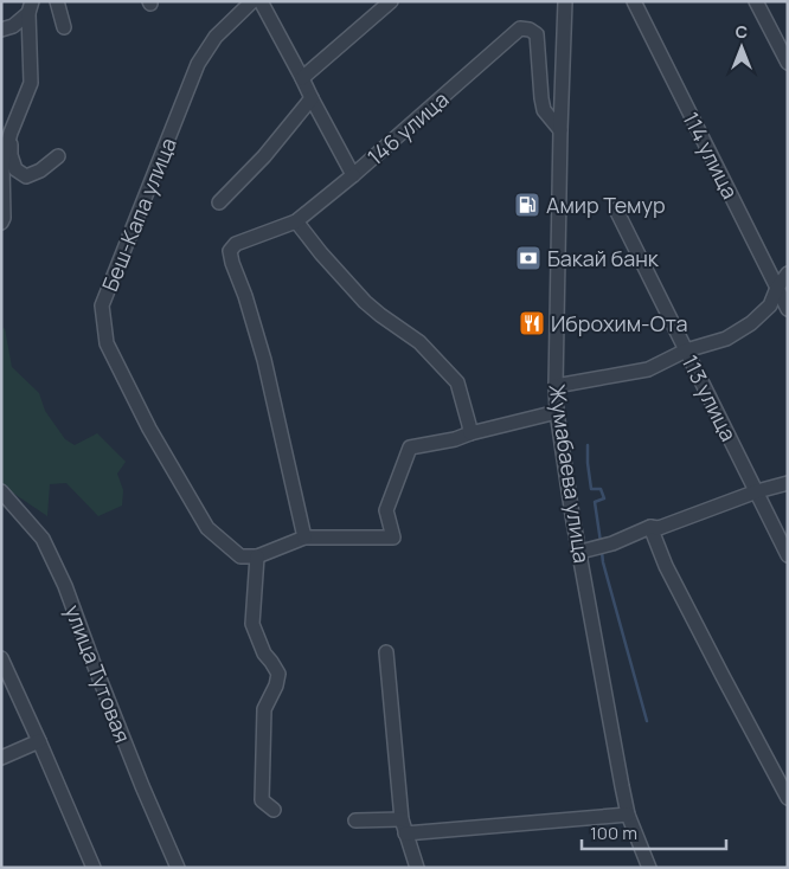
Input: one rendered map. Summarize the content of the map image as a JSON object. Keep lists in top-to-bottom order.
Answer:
{
  "streets": {
    "street": [
      "146 улица",
      "114 улица",
      "Беш-Капа улица",
      "113 улица",
      "Жумабаева улица",
      "улица Тутовая"
    ]
  },
  "crossings": [
    ["146 улица", "Жумабаева улица"]
  ],
  "places": {
    "fuel station": ["Амир Темур"],
    "bank": ["Бакай банк"],
    "restaurant": ["Иброхим-Ота"]
  },
  "scale_bar": "100 m",
  "north": "top"
}
